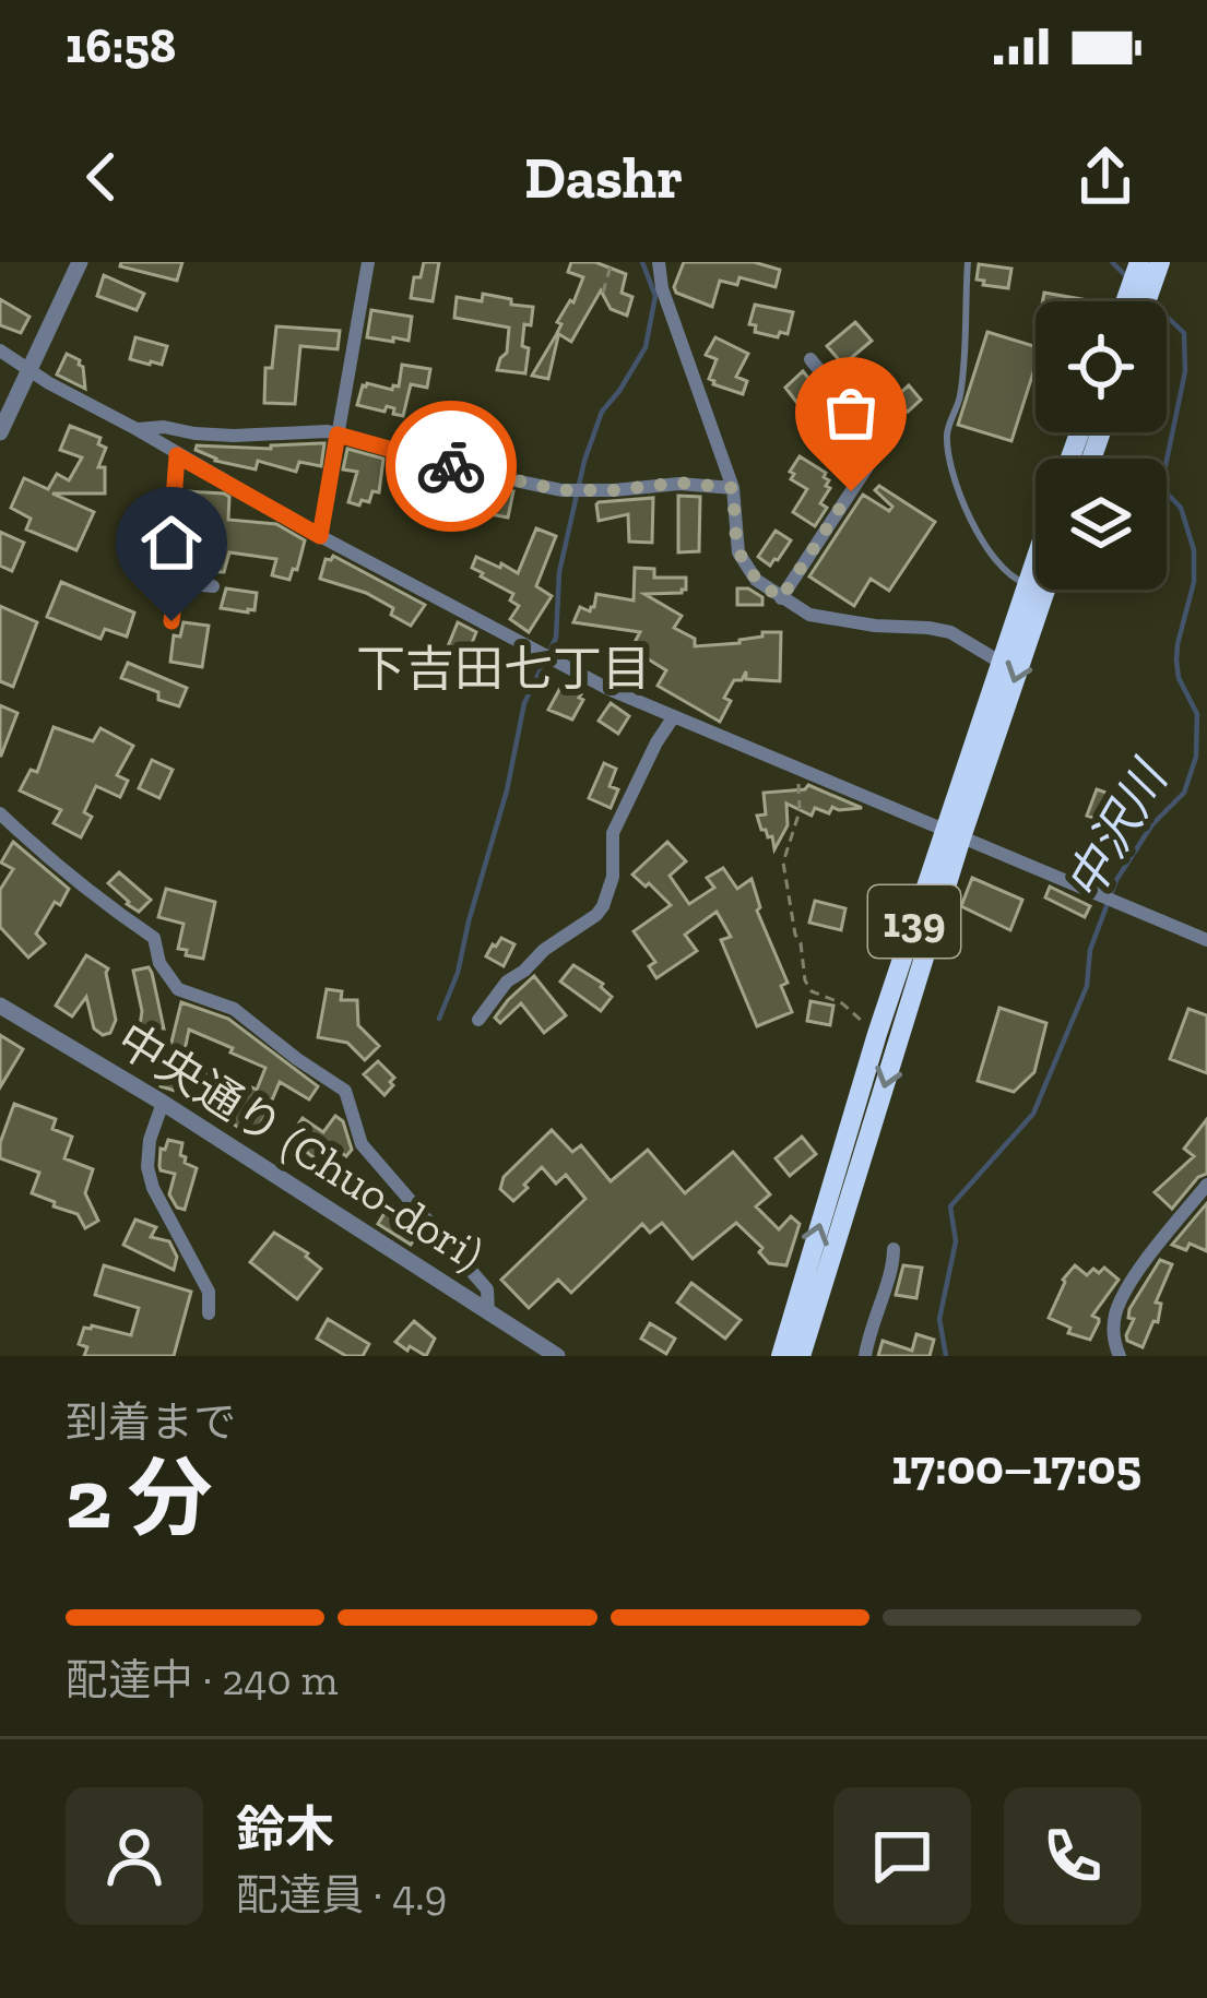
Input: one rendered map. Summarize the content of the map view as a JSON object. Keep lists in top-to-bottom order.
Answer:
{
  "streets": {
    "highway": ["139"],
    "street": ["中央通り (Chuo-dori)"]
  },
  "districts": ["下吉田七丁目"],
  "water": ["中沢川"],
  "page": {
    "status": "16:58",
    "header": "Dashr",
    "heading": ["2 分", "到着まで", "17:00–17:05"],
    "panel": ["鈴木", "配達員 · 4.9"],
    "bar": "配達中 · 240 m"
  }
}
